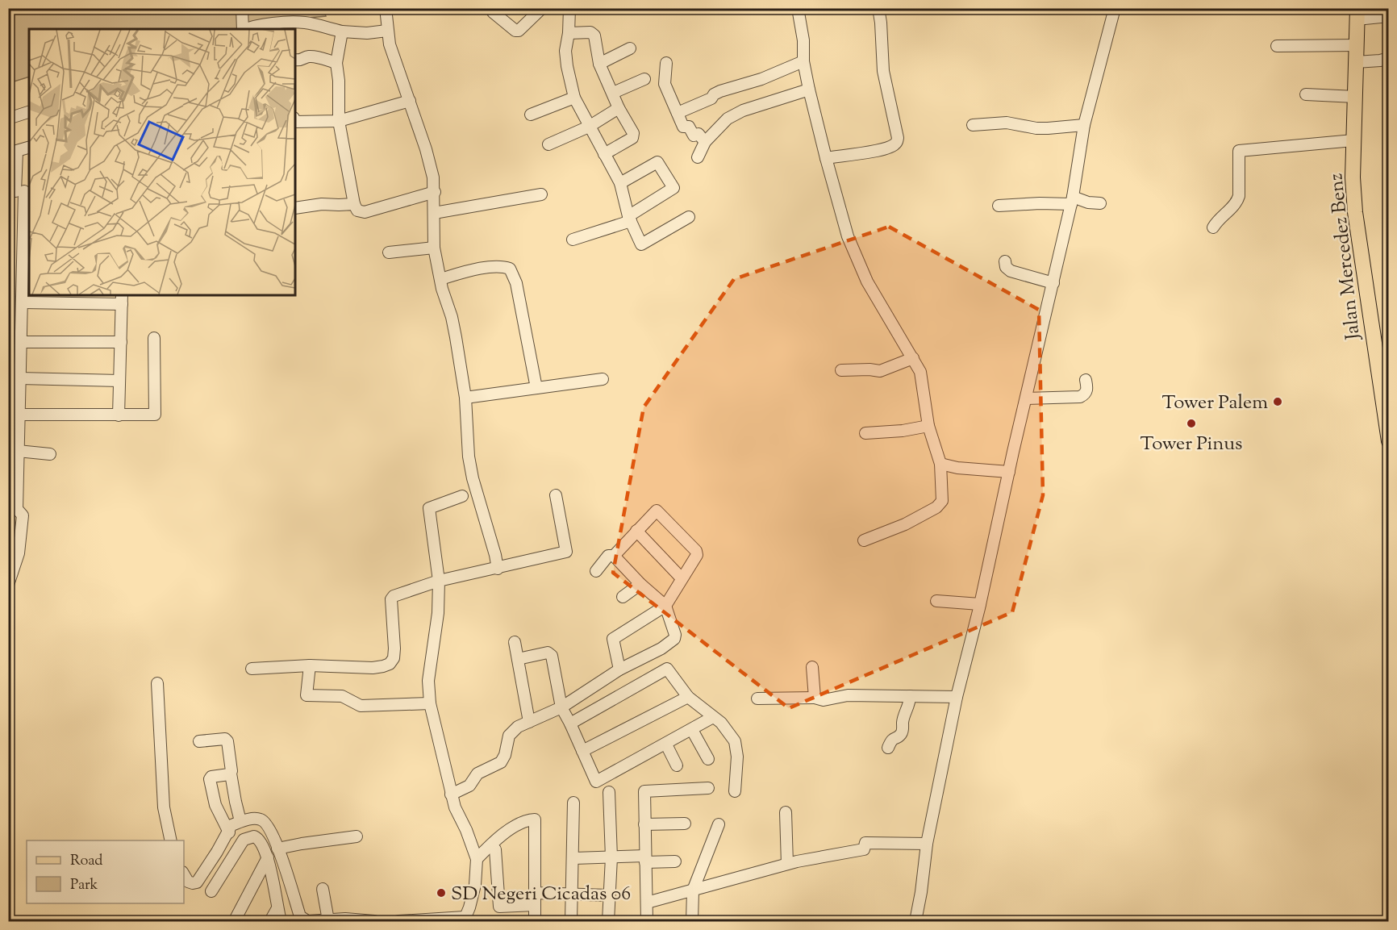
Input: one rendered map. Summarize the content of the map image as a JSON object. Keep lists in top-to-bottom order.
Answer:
{
  "streets": {
    "main road": ["Jalan Mercedez Benz"]
  },
  "places": ["Tower Palem", "Tower Pinus", "SD Negeri Cicadas 06"],
  "legend": ["Road", "Park"]
}
